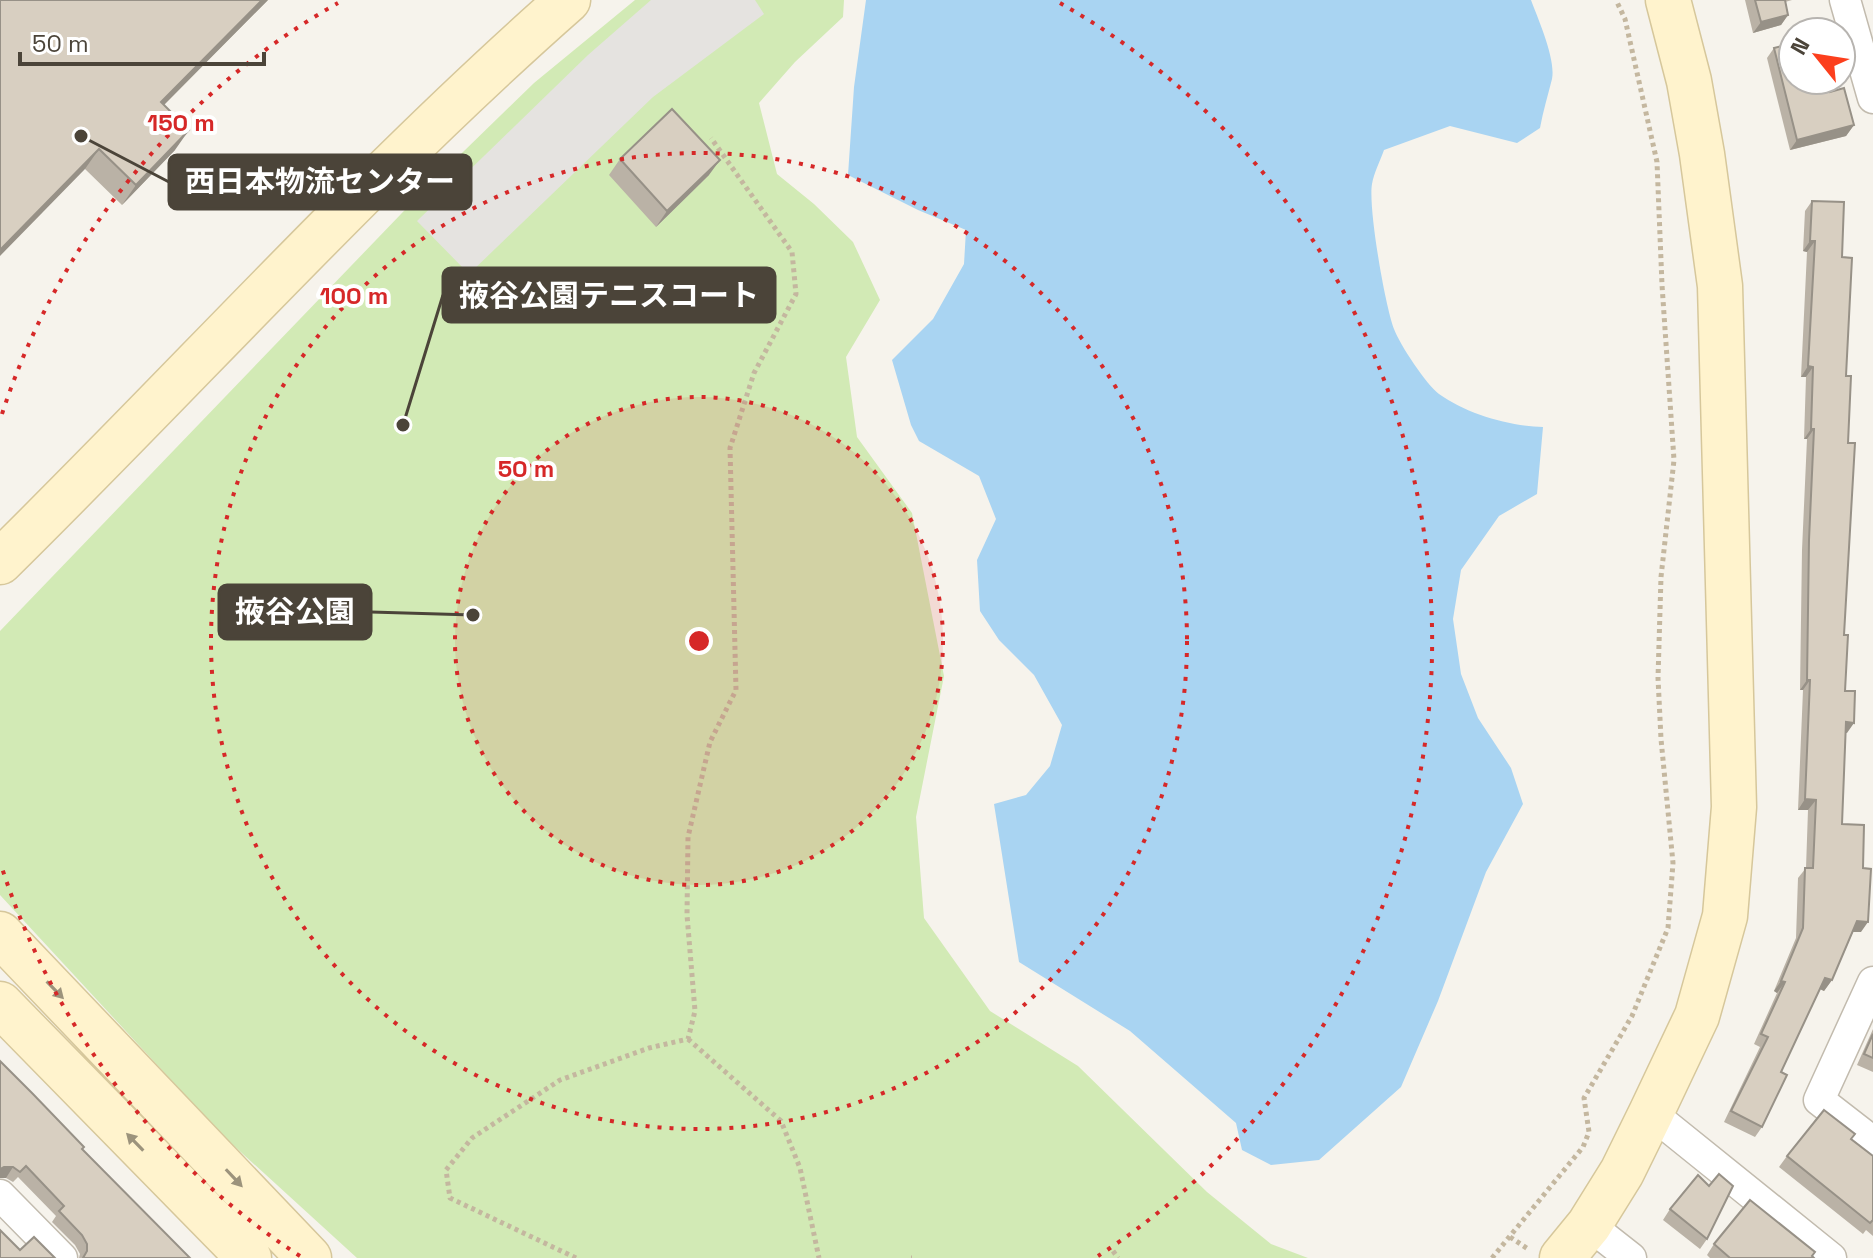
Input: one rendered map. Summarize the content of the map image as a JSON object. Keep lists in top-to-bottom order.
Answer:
{
  "places": ["西日本物流センター", "掖谷公園テニスコート", "掖谷公園"],
  "scale_bar": "50 m",
  "north": "top left",
  "rings": ["150 m", "100 m", "50 m"]
}
